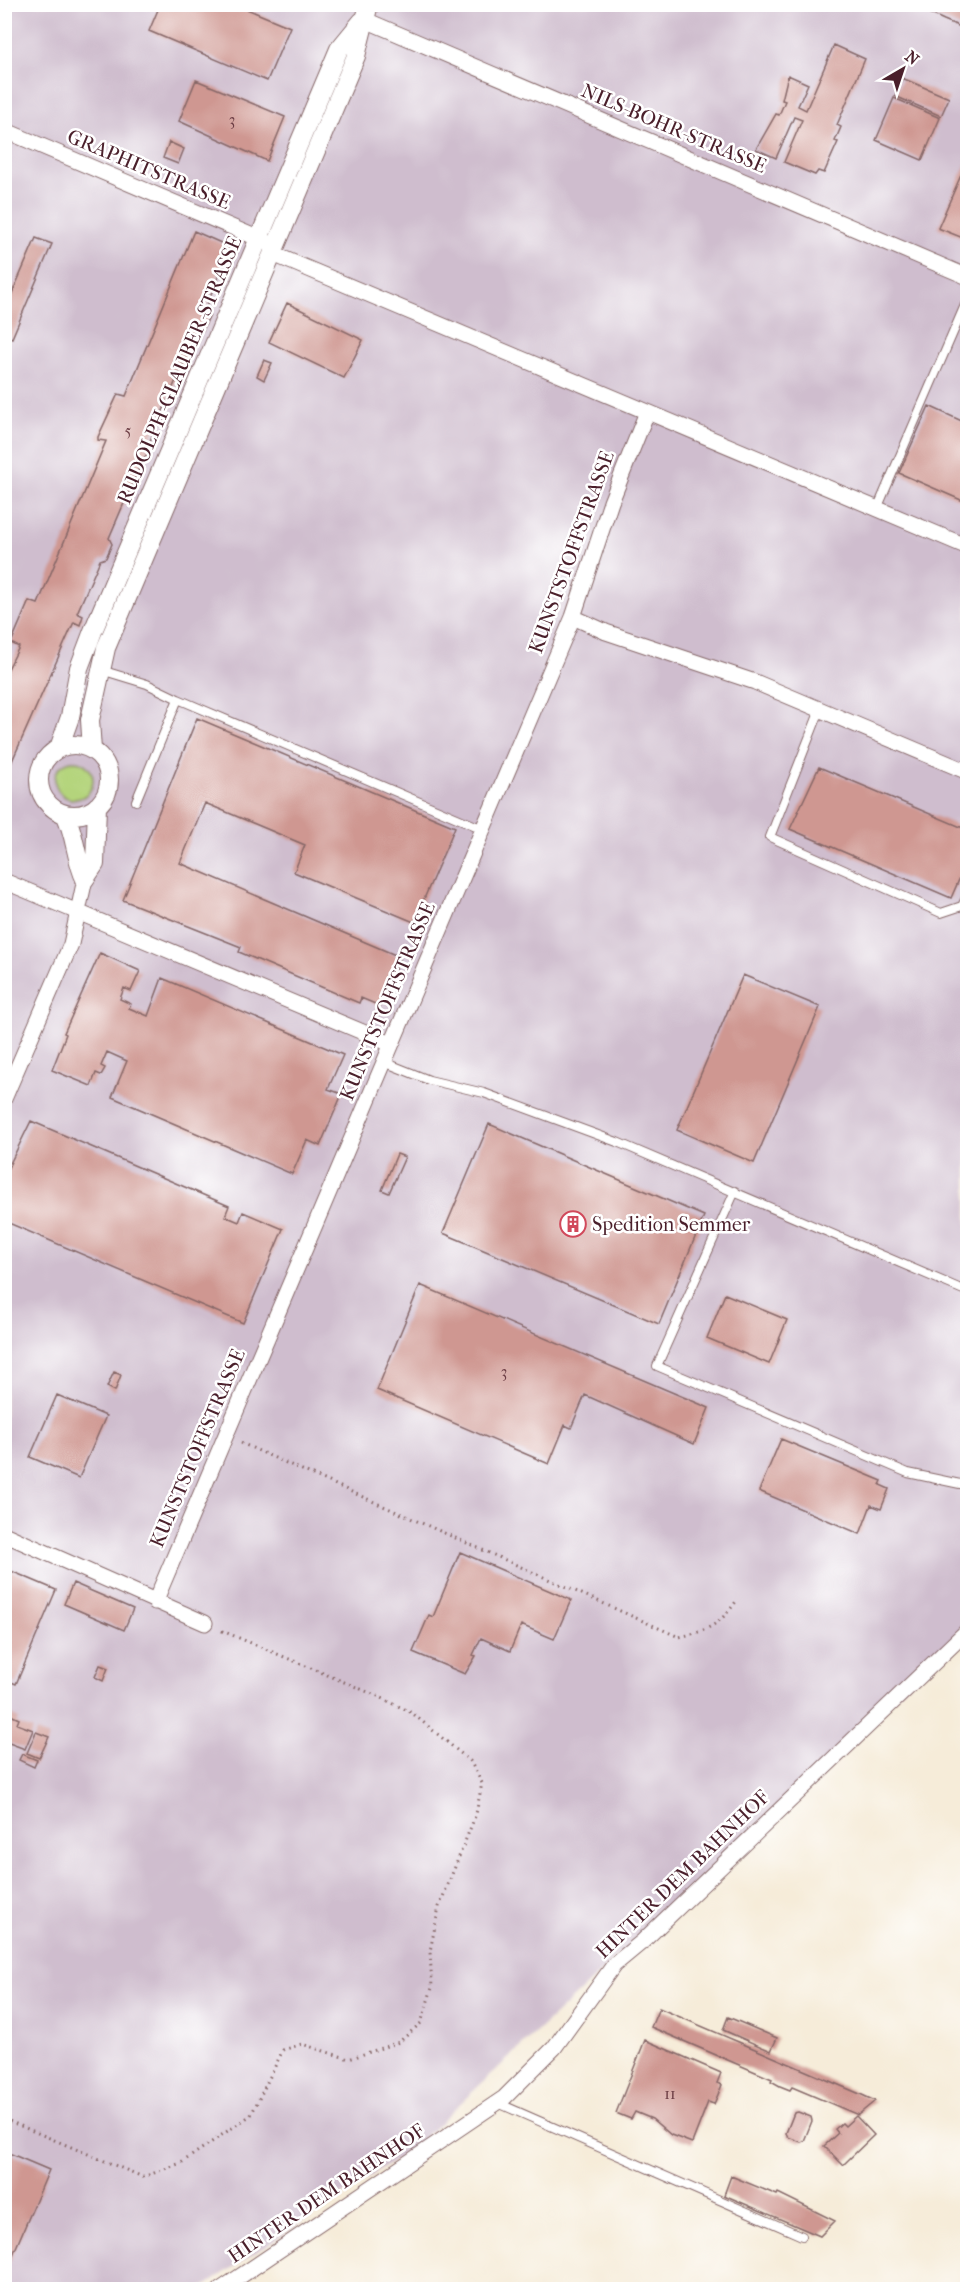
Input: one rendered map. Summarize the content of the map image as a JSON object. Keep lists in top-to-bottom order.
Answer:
{
  "streets": {
    "street": [
      "NILS-BOHR-STRASSE",
      "GRAPHITSTRASSE",
      "RUDOLPH-GLAUBER-STRASSE",
      "KUNSTSTOFFSTRASSE",
      "HINTER DEM BAHNHOF"
    ]
  },
  "crossings": [
    ["NILS-BOHR-STRASSE", "RUDOLPH-GLAUBER-STRASSE"],
    ["GRAPHITSTRASSE", "RUDOLPH-GLAUBER-STRASSE"],
    ["GRAPHITSTRASSE", "KUNSTSTOFFSTRASSE"]
  ],
  "places": {
    "building": ["Spedition Semmer"]
  },
  "house_numbers": [
    "3",
    "5",
    "3",
    "11"
  ],
  "north": "top right"
}
